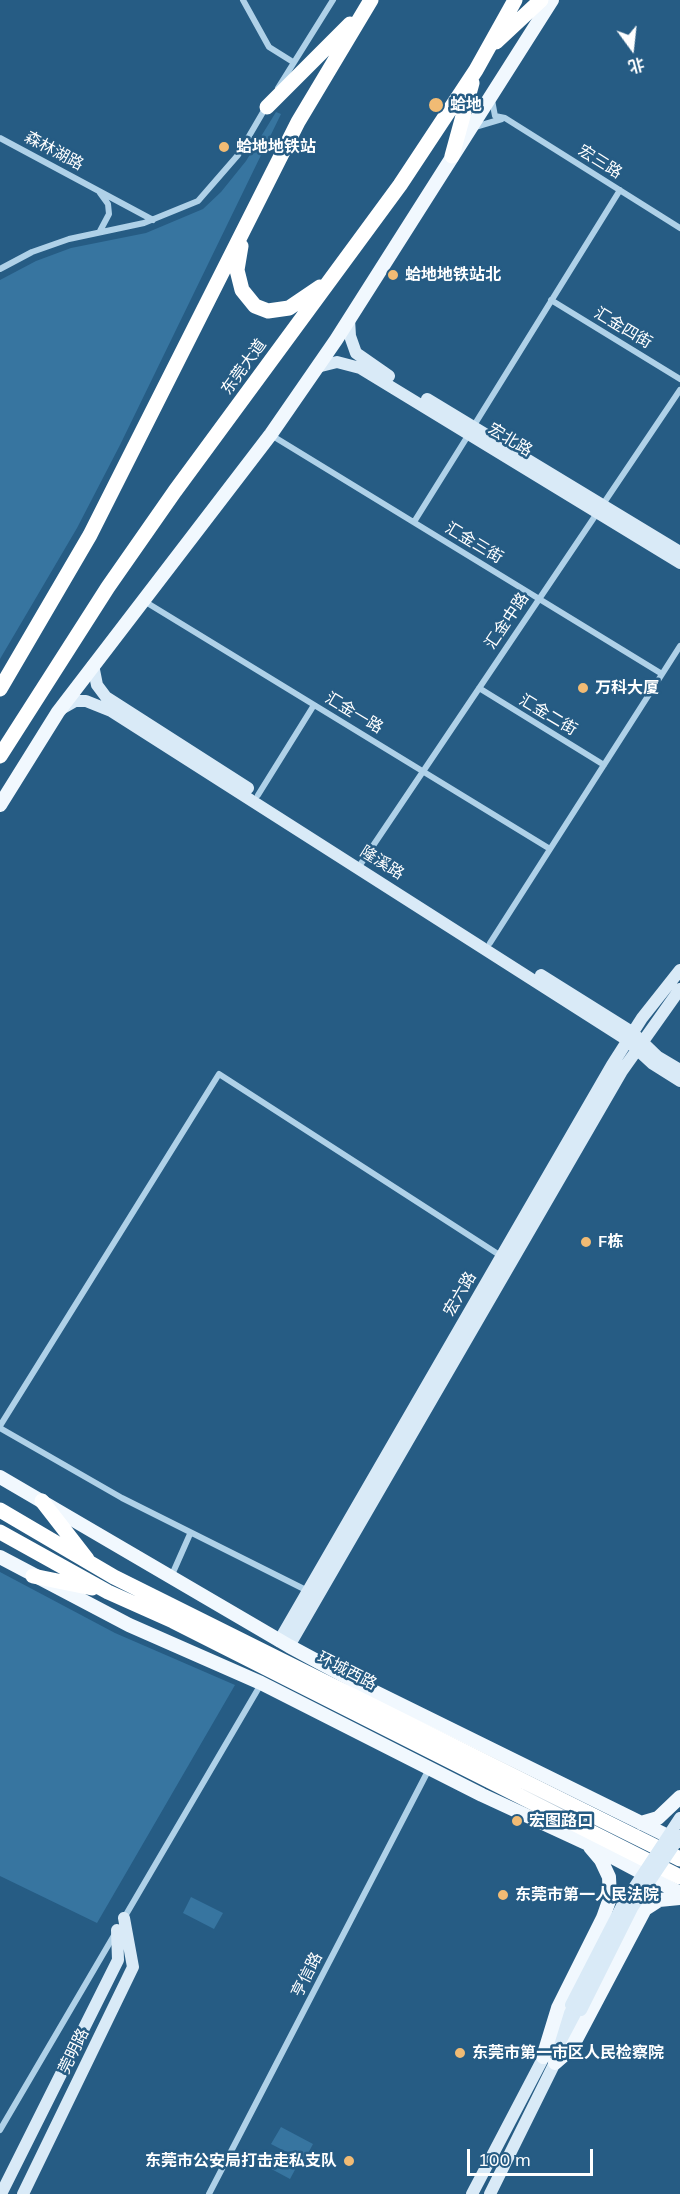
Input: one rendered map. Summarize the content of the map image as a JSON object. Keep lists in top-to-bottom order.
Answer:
{
  "streets": {
    "highway": ["东莞大道", "环城西路"],
    "street": [
      "森林湖路",
      "宏三路",
      "汇金四街",
      "宏北路",
      "汇金三街",
      "汇金中路",
      "汇金一路",
      "汇金二街",
      "隆溪路",
      "宏六路",
      "亨信路",
      "莞明路"
    ]
  },
  "crossings": [
    ["宏北路", "汇金中路"],
    ["汇金三街", "汇金中路"],
    ["汇金中路", "汇金一路"],
    ["汇金中路", "汇金二街"],
    ["汇金中路", "隆溪路"],
    ["隆溪路", "宏六路"]
  ],
  "places": [
    "蛤地",
    "蛤地地铁站",
    "蛤地地铁站北",
    "万科大厦",
    "F栋",
    "宏图路口",
    "东莞市第一人民法院",
    "东莞市第一市区人民检察院",
    "东莞市公安局打击走私支队"
  ],
  "scale_bar": "100 m",
  "north": "bottom"
}
